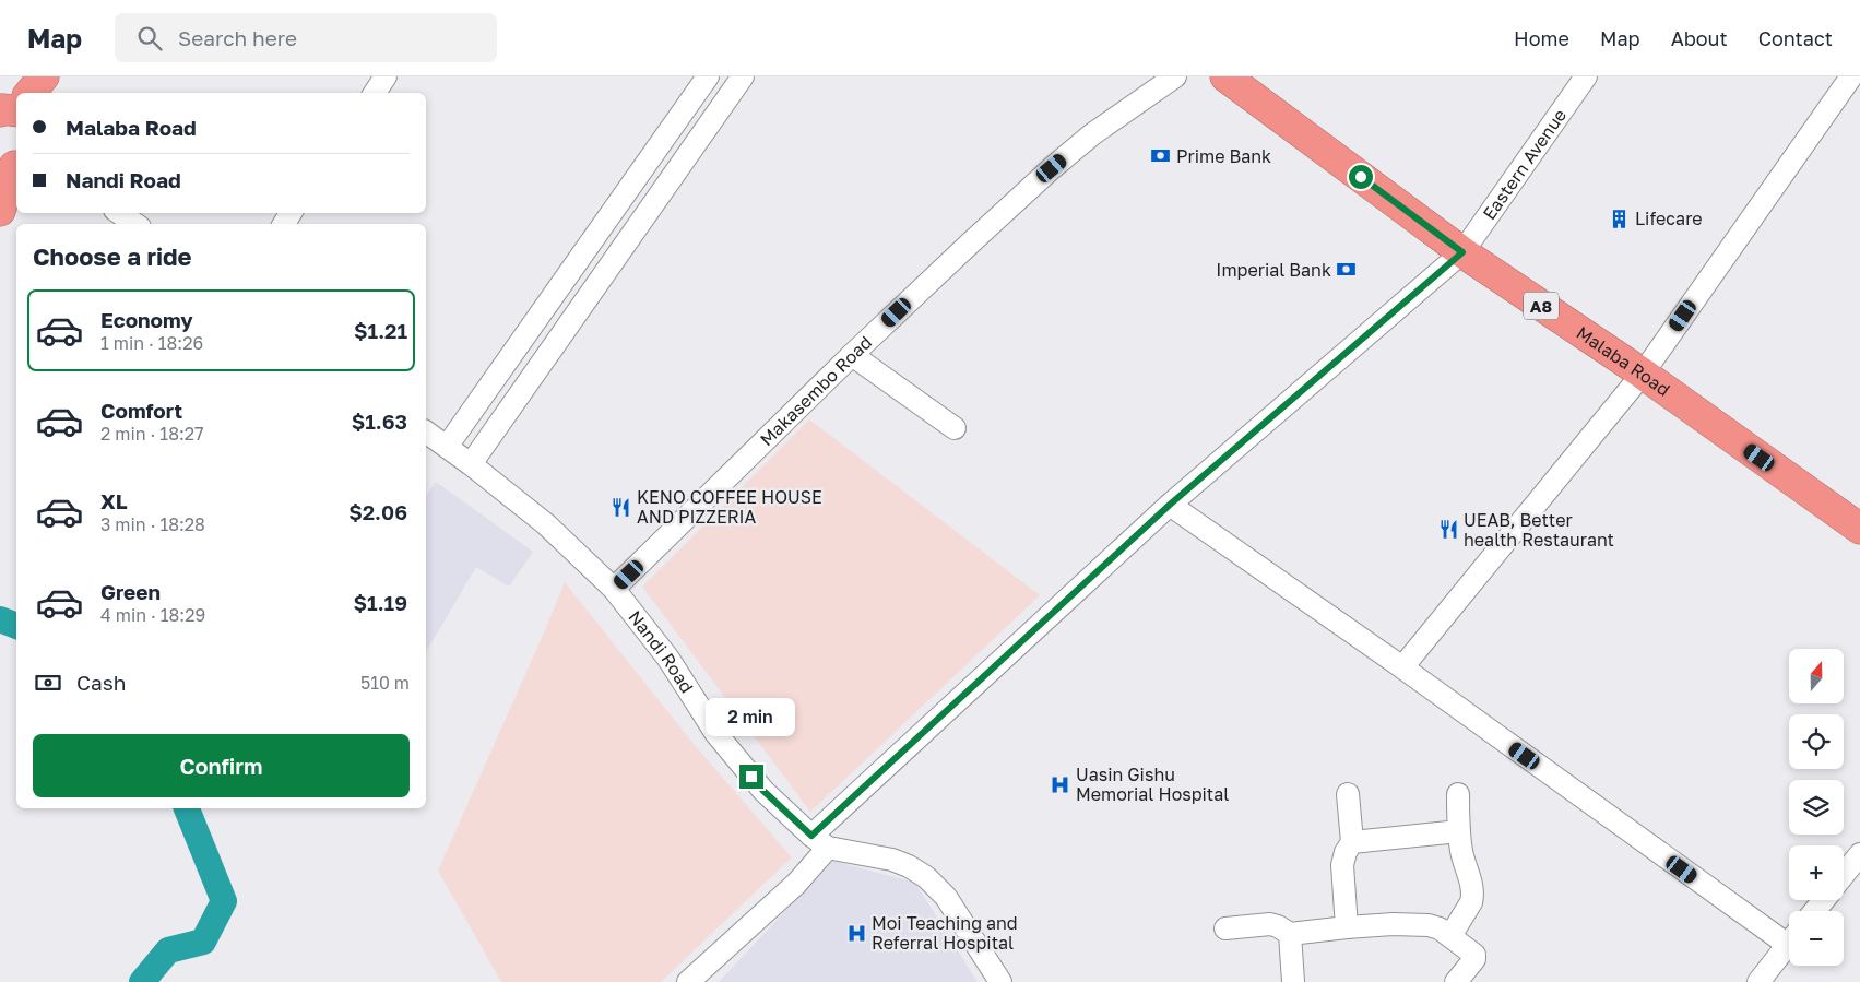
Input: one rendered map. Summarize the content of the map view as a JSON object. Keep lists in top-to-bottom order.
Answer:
{
  "streets": {
    "highway": ["A8", "Malaba Road"],
    "street": ["Eastern Avenue", "Makasembo Road", "Nandi Road"]
  },
  "crossings": [
    ["Eastern Avenue", "Malaba Road"],
    ["Eastern Avenue", "Nandi Road"],
    ["Makasembo Road", "Nandi Road"]
  ],
  "places": {
    "bank": ["Prime Bank", "Imperial Bank"],
    "building": ["Lifecare"],
    "restaurant": ["KENO COFFEE HOUSE AND PIZZERIA", "UEAB, Better health Restaurant"],
    "hospital": ["Uasin Gishu Memorial Hospital", "Moi Teaching and Referral Hospital"]
  },
  "north": "top",
  "page": {
    "header": "Map",
    "search": "Search here",
    "nav": [
      "Home",
      "Map",
      "About",
      "Contact"
    ],
    "banner": ["Malaba Road", "Nandi Road"],
    "heading": "Choose a ride",
    "list": [
      {
        "name": "Economy",
        "note": "1 min · 18:26",
        "value": "$1.21"
      },
      {
        "name": "Comfort",
        "note": "2 min · 18:27",
        "value": "$1.63"
      },
      {
        "name": "XL",
        "note": "3 min · 18:28",
        "value": "$2.06"
      },
      {
        "name": "Green",
        "note": "4 min · 18:29",
        "value": "$1.19"
      }
    ],
    "map_buttons": ["+", "−"],
    "pay": ["Cash", "510 m"],
    "bubble": "2 min",
    "buttons": "Confirm"
  }
}
